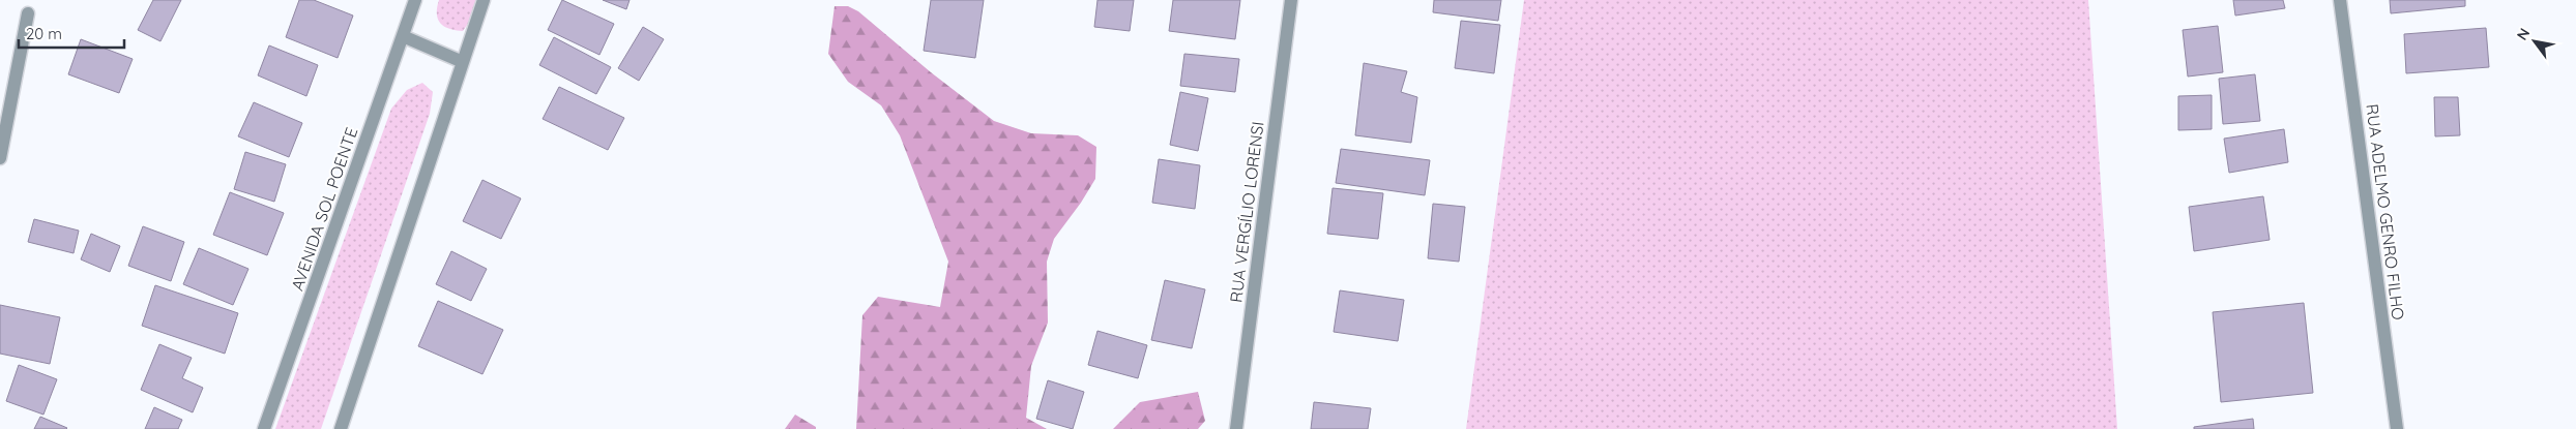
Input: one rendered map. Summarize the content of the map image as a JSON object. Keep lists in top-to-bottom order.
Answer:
{
  "streets": {
    "street": ["AVENIDA SOL POENTE", "RUA VERGÍLIO LORENSI", "RUA ADELMO GENRO FILHO"]
  },
  "scale_bar": "20 m",
  "north": "top left"
}
